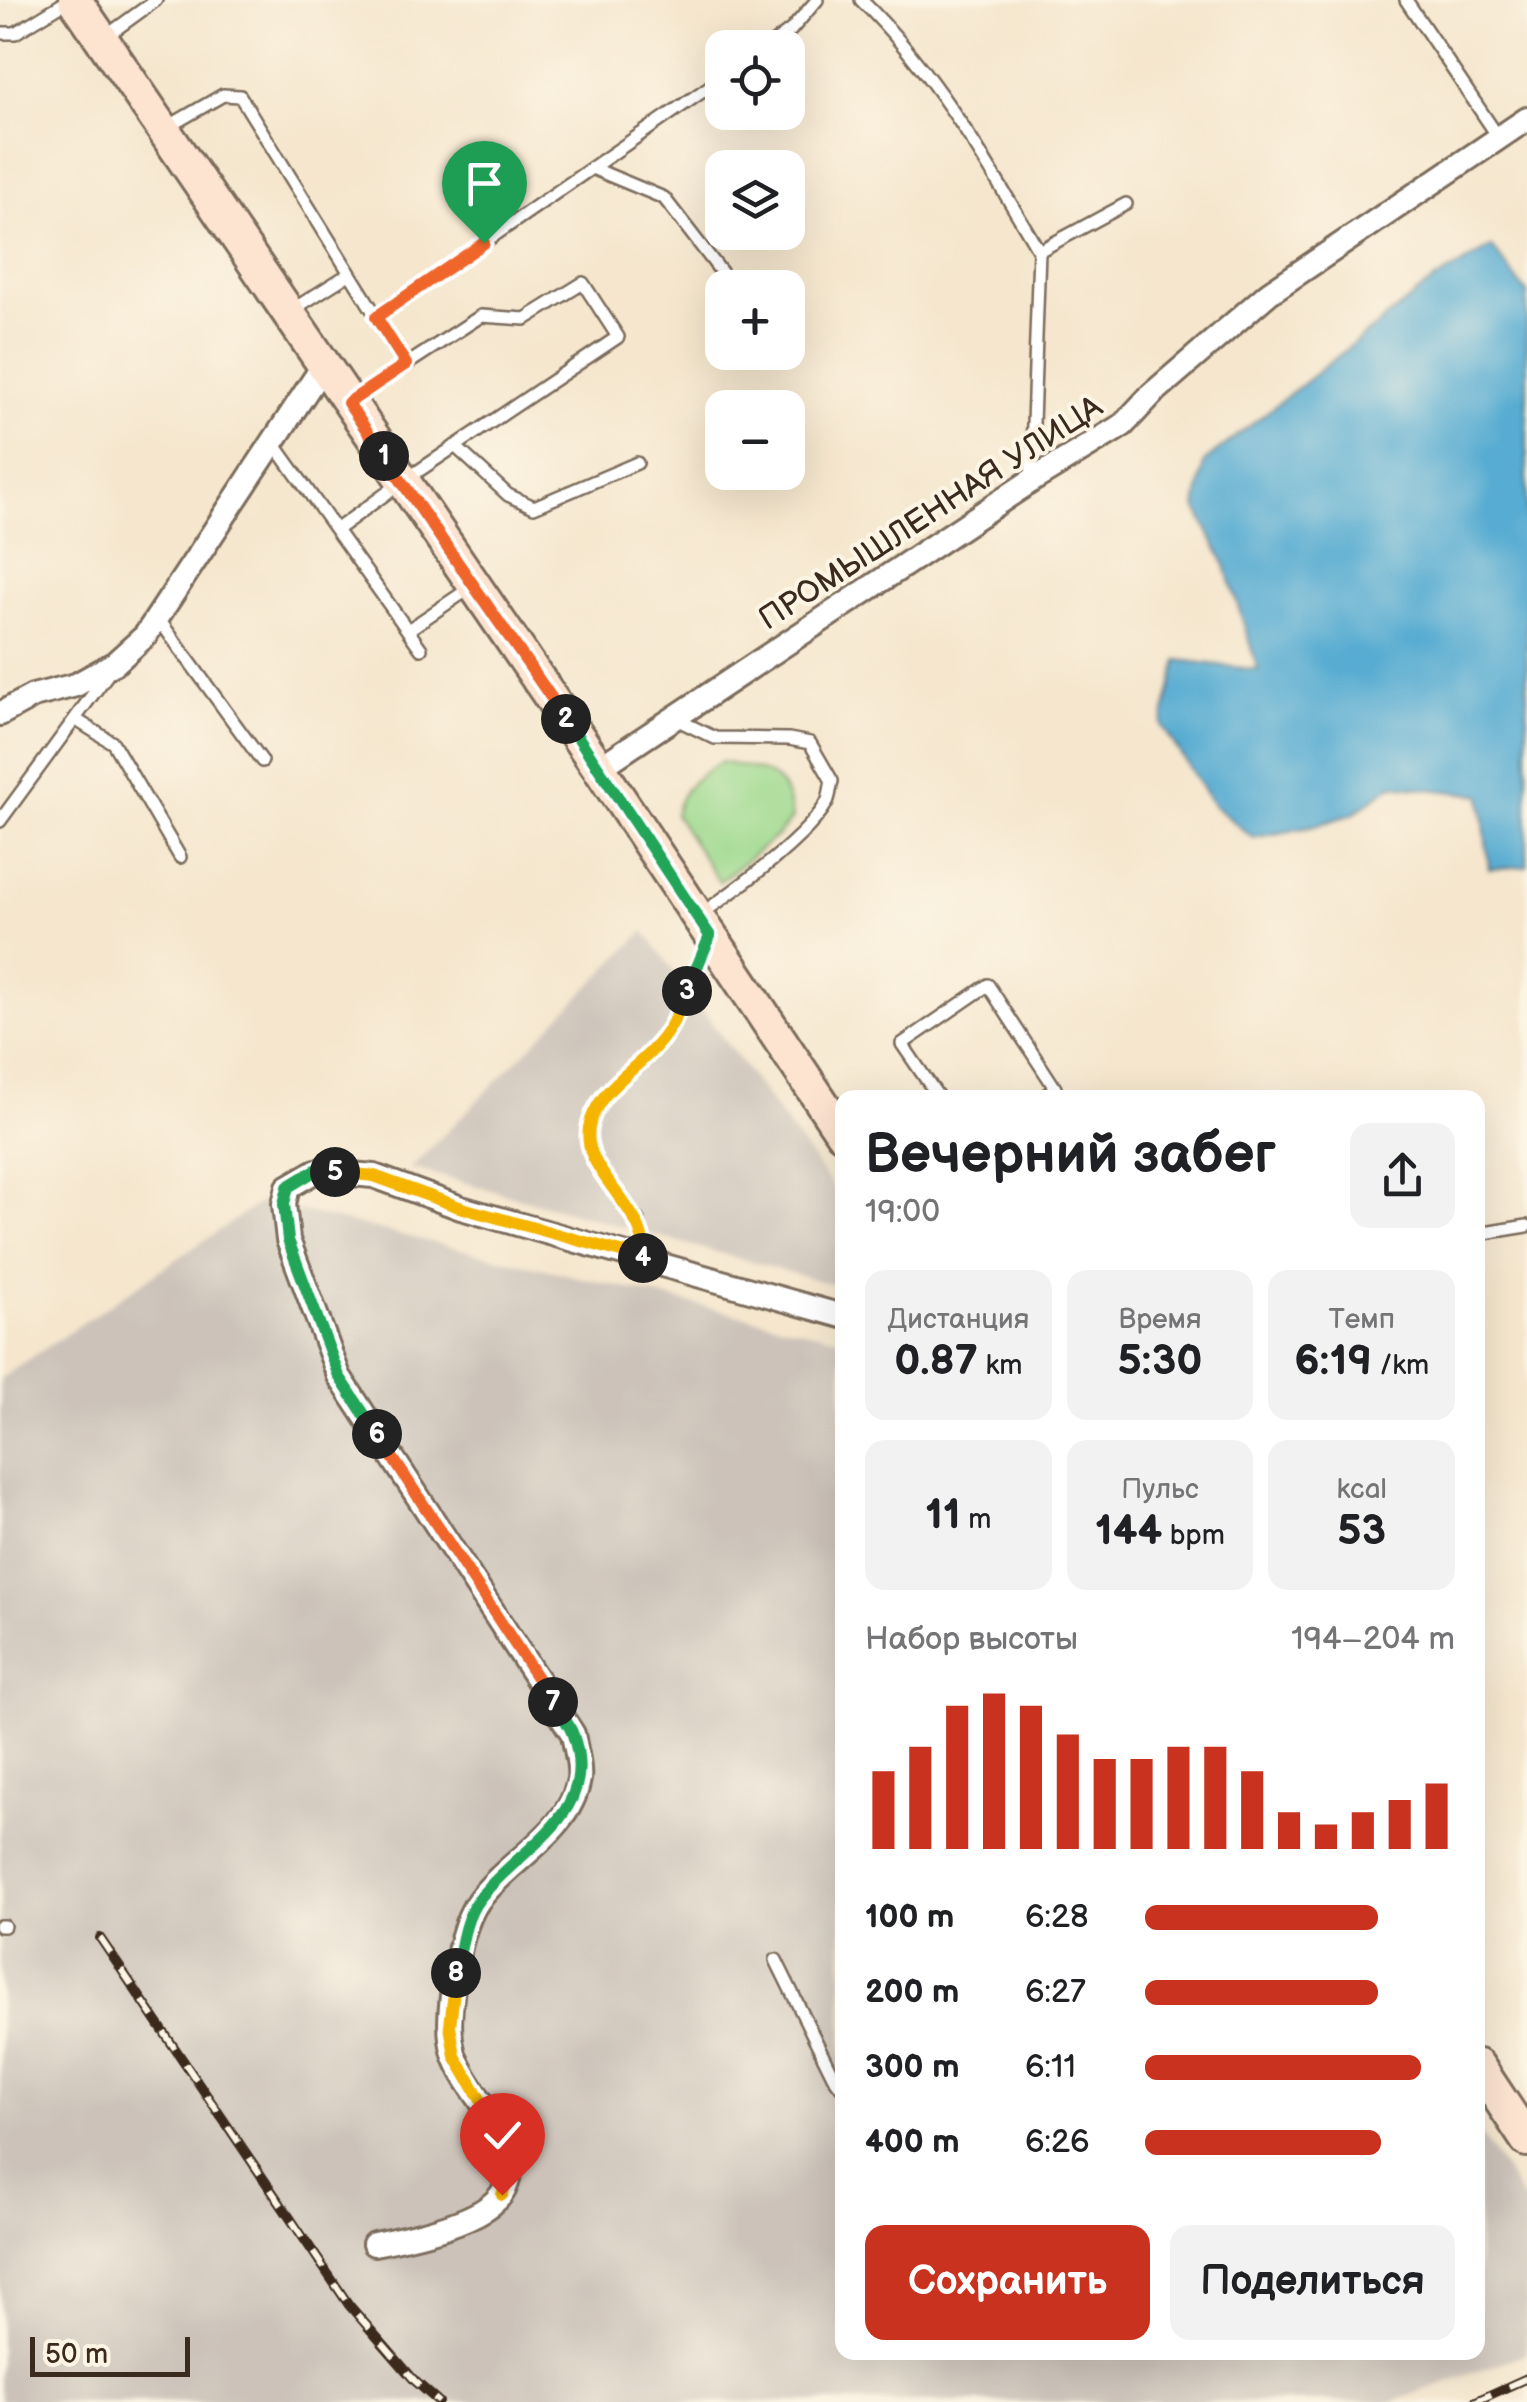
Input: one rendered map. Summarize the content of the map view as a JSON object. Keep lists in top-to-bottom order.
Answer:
{
  "streets": {
    "street": ["ПРОМЫШЛЕННАЯ УЛИЦА"]
  },
  "scale_bar": "50 m",
  "page": {
    "map_buttons": ["+", "−"],
    "pins": [
      "1",
      "2",
      "3",
      "5",
      "4",
      "6",
      "7",
      "8"
    ],
    "heading": ["Вечерний забег", "19:00"],
    "stats": [
      ["Дистанция", "0.87 km"],
      ["Время", "5:30"],
      ["Темп", "6:19 /km"],
      ["11 m"],
      ["Пульс", "144 bpm"],
      ["kcal", "53"]
    ],
    "chart": ["Набор высоты", "194–204 m"],
    "list": [
      {
        "name": "100 m",
        "note": "6:28"
      },
      {
        "name": "200 m",
        "note": "6:27"
      },
      {
        "name": "300 m",
        "note": "6:11"
      },
      {
        "name": "400 m",
        "note": "6:26"
      }
    ],
    "buttons": ["Сохранить", "Поделиться"],
    "scale": "50 m"
  }
}
